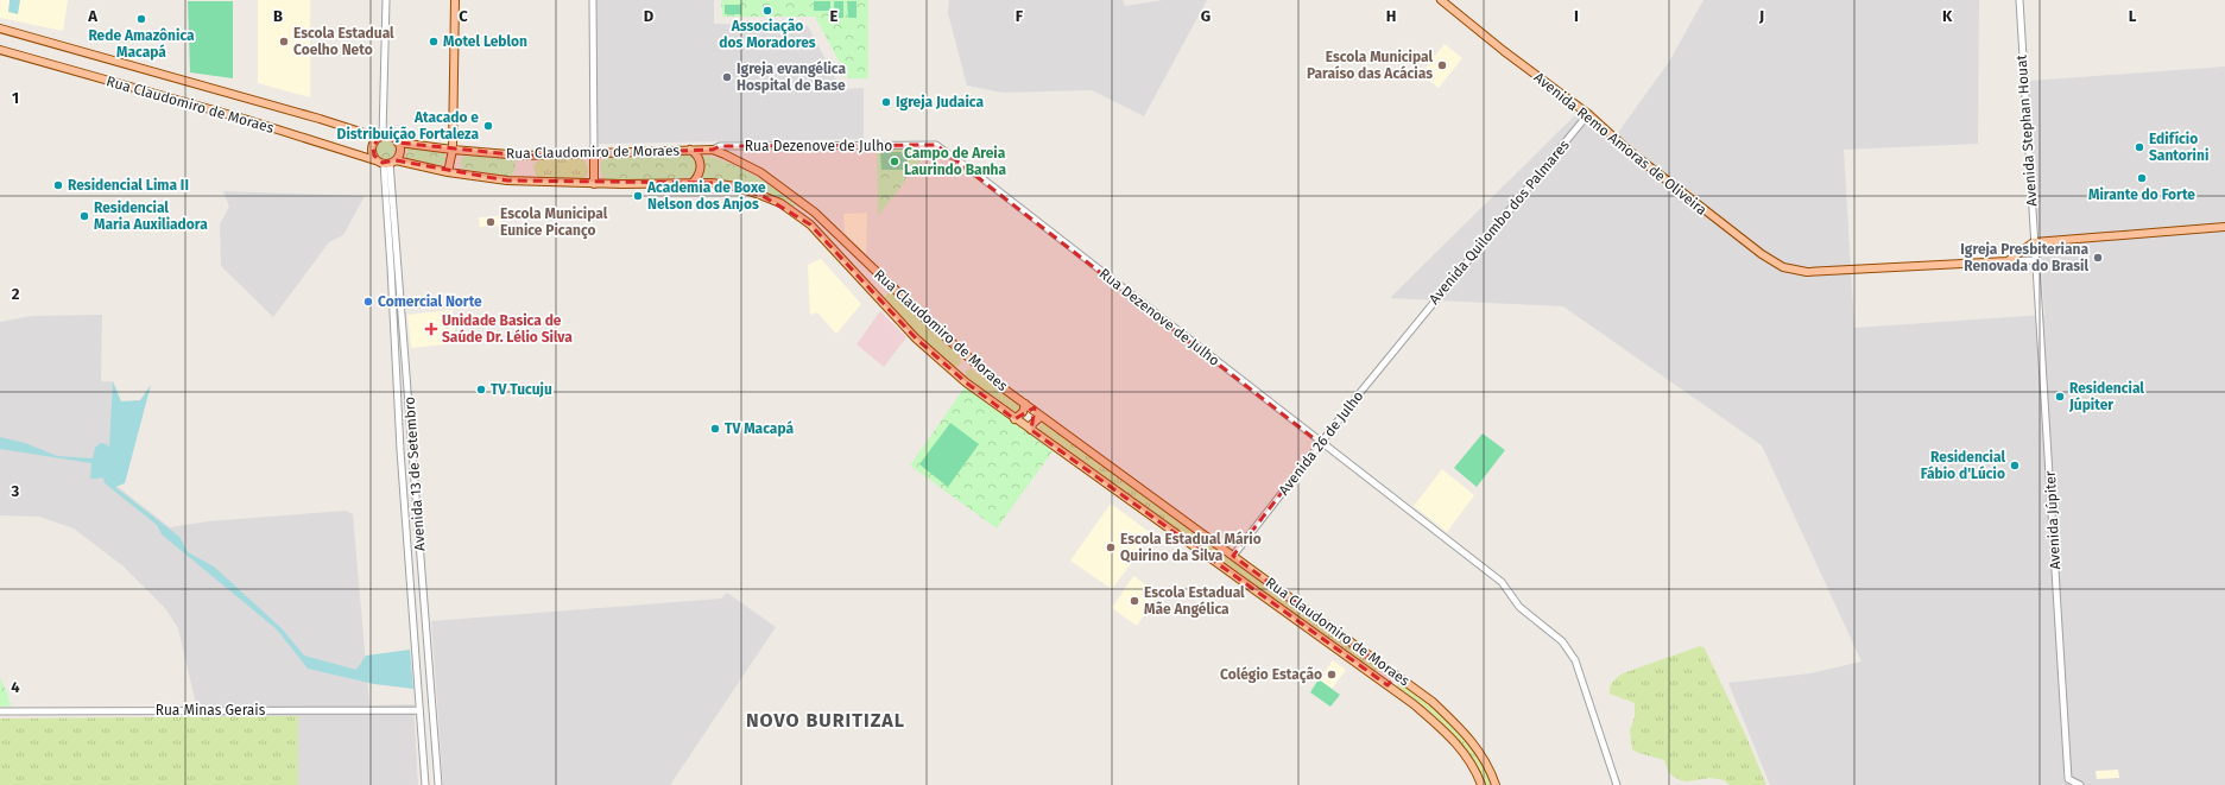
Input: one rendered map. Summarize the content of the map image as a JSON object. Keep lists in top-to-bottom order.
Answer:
{
  "streets": {
    "main road": ["Rua Claudomiro de Moraes", "Avenida Remo Amoras de Oliveira"],
    "street": [
      "Avenida Stephan Houat",
      "Rua Dezenove de Julho",
      "Avenida Quilombo dos Palmares",
      "Avenida 26 de Julho",
      "Avenida 13 de Setembro",
      "Avenida Júpiter",
      "Rua Minas Gerais"
    ]
  },
  "crossings": [
    ["Rua Claudomiro de Moraes", "Rua Dezenove de Julho"],
    ["Rua Claudomiro de Moraes", "Avenida 26 de Julho"],
    ["Rua Claudomiro de Moraes", "Avenida 13 de Setembro"],
    ["Avenida Stephan Houat", "Avenida Júpiter"],
    ["Avenida Remo Amoras de Oliveira", "Avenida Quilombo dos Palmares"],
    ["Rua Dezenove de Julho", "Avenida 26 de Julho"],
    ["Avenida Quilombo dos Palmares", "Avenida 26 de Julho"],
    ["Avenida 13 de Setembro", "Rua Minas Gerais"]
  ],
  "districts": ["NOVO BURITIZAL"],
  "places": {
    "other": [
      "Associação dos Moradores",
      "Rede Amazônica Macapá",
      "Escola Estadual Coelho Neto",
      "Motel Leblon",
      "Escola Municipal Paraíso das Acácias",
      "Igreja evangélica Hospital de Base",
      "Igreja Judaica",
      "Atacado e Distribuição Fortaleza",
      "Edifício Santorini",
      "Campo de Areia Laurindo Banha",
      "Mirante do Forte",
      "Residencial Lima II",
      "Academia de Boxe Nelson dos Anjos",
      "Residencial Maria Auxiliadora",
      "Escola Municipal Eunice Picanço",
      "Igreja Presbiteriana Renovada do Brasil",
      "Comercial Norte",
      "TV Tucuju",
      "Residencial Júpiter",
      "TV Macapá",
      "Residencial Fábio d'Lúcio",
      "Escola Estadual Mário Quirino da Silva",
      "Escola Estadual Mãe Angélica",
      "Colégio Estação"
    ],
    "health": ["Unidade Basica de Saúde Dr. Lélio Silva"]
  },
  "grid": {
    "columns": [
      "A",
      "B",
      "C",
      "D",
      "E",
      "F",
      "G",
      "H",
      "I",
      "J",
      "K",
      "L"
    ],
    "rows": [
      "1",
      "2",
      "3",
      "4"
    ]
  }
}
